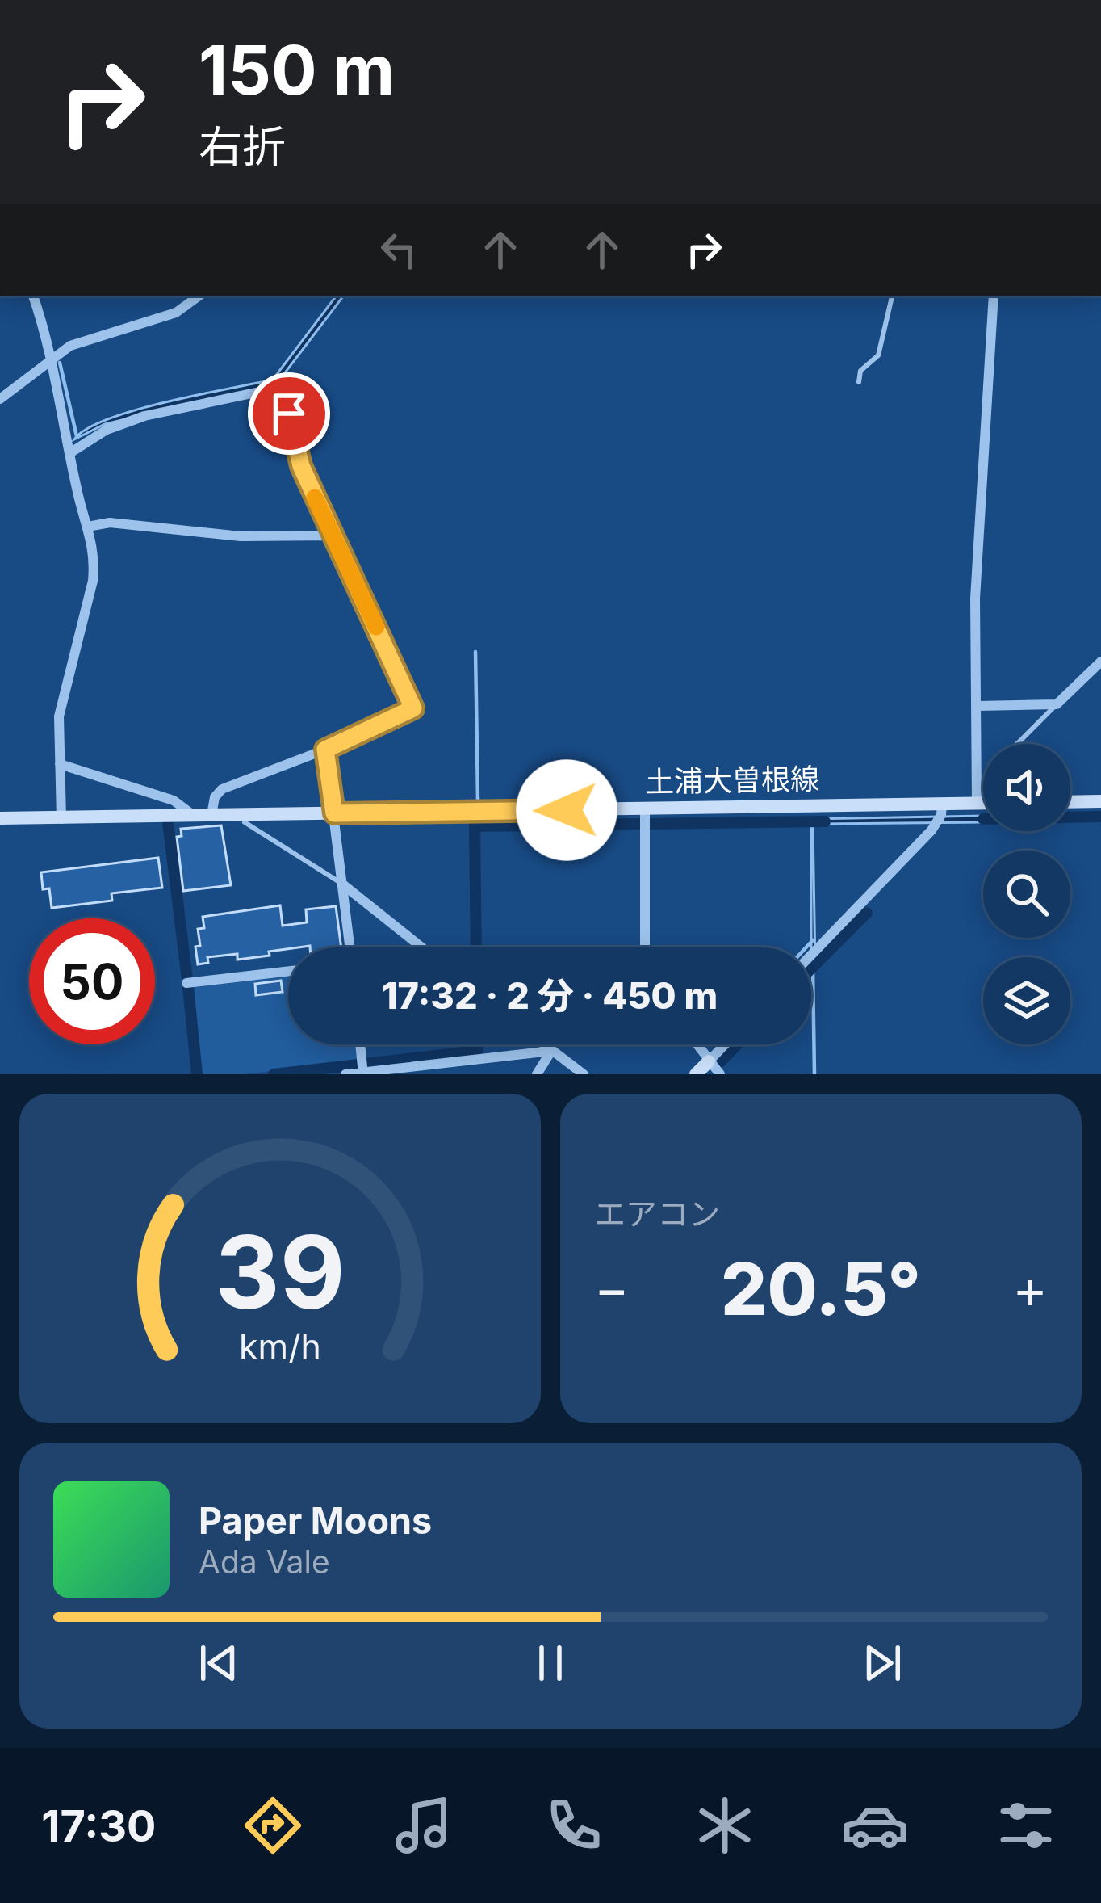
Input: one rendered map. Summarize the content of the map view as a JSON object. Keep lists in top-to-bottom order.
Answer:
{
  "streets": {
    "main road": ["土浦大曽根線"]
  },
  "page": {
    "turn": ["150 m", "右折"],
    "limit": "50",
    "trip": "17:32 · 2 分 · 450 m",
    "tile": "エアコン",
    "heat": ["−", "20.5°", "+"],
    "song": ["Paper Moons", "Ada Vale"],
    "tabs": "17:30",
    "gauge": ["39", "km/h"]
  }
}
